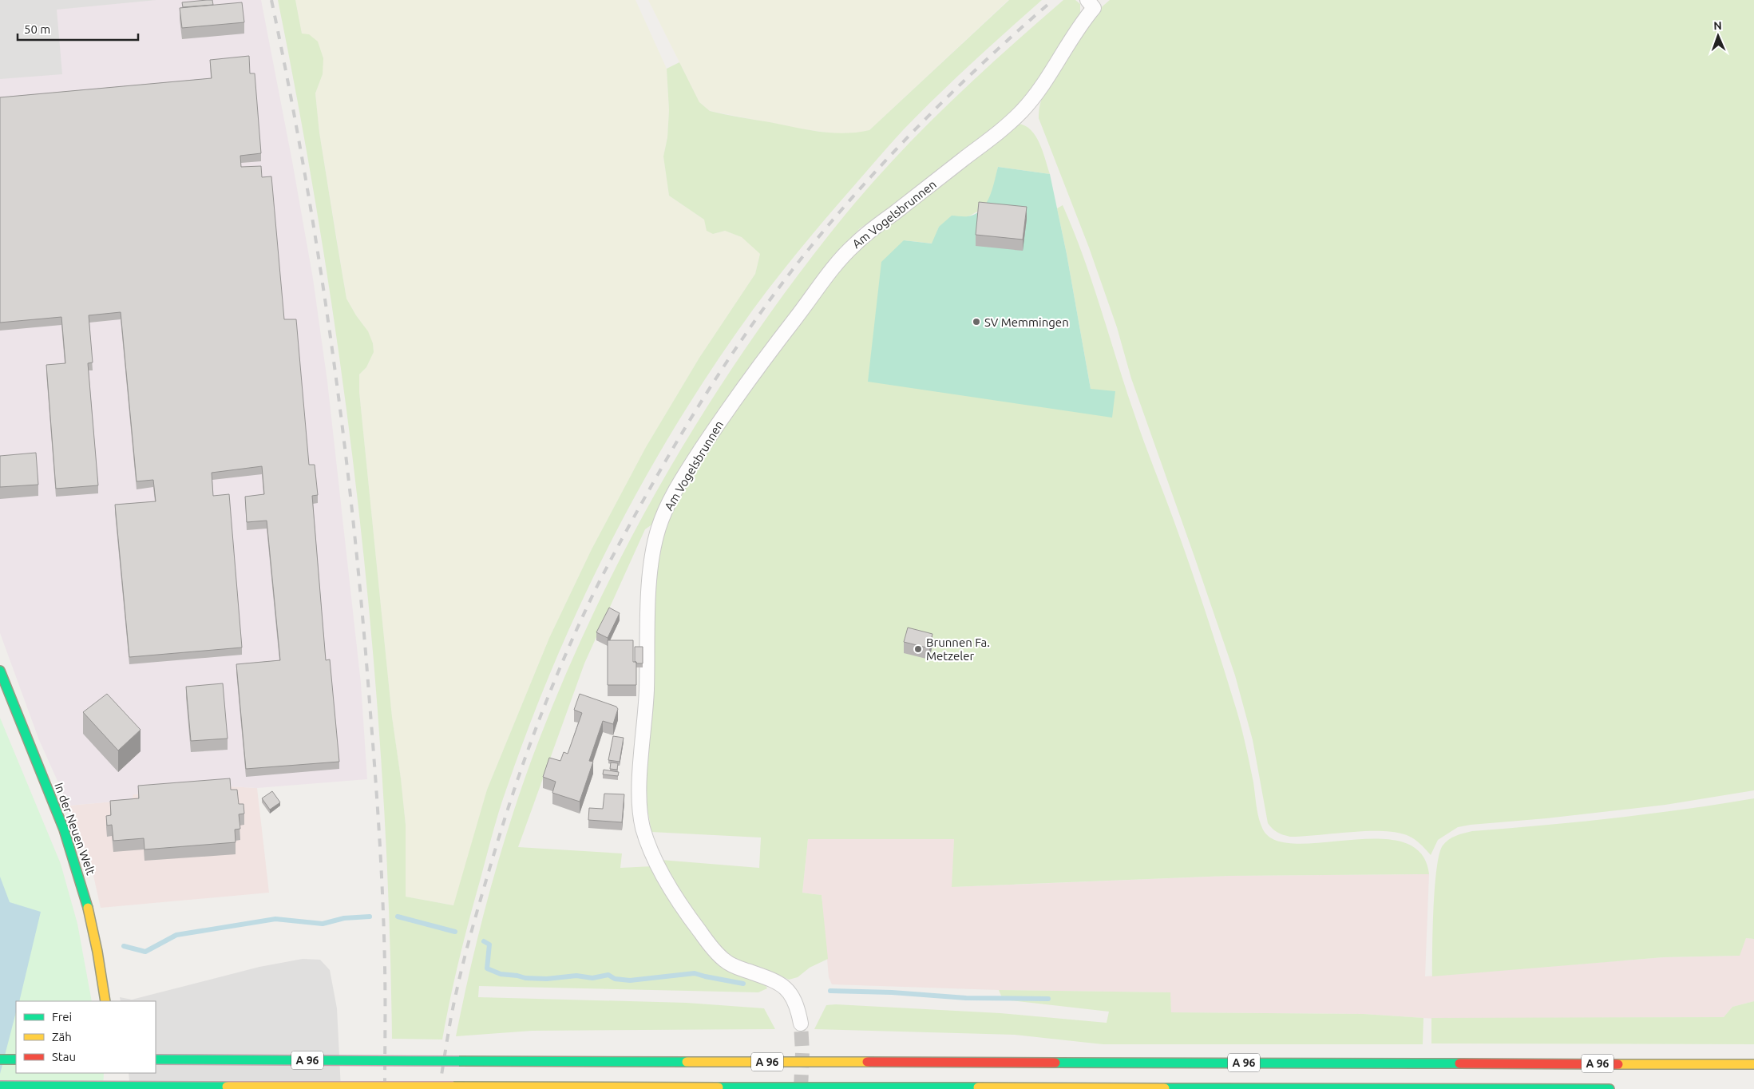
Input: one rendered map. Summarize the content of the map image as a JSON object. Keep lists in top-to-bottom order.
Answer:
{
  "streets": {
    "main road": ["In der Neuen Welt", "A 96"],
    "street": ["Am Vogelsbrunnen"]
  },
  "places": ["SV Memmingen", "Brunnen Fa. Metzeler"],
  "legend": ["Frei", "Zäh", "Stau"],
  "scale_bar": "50 m",
  "north": "top"
}
